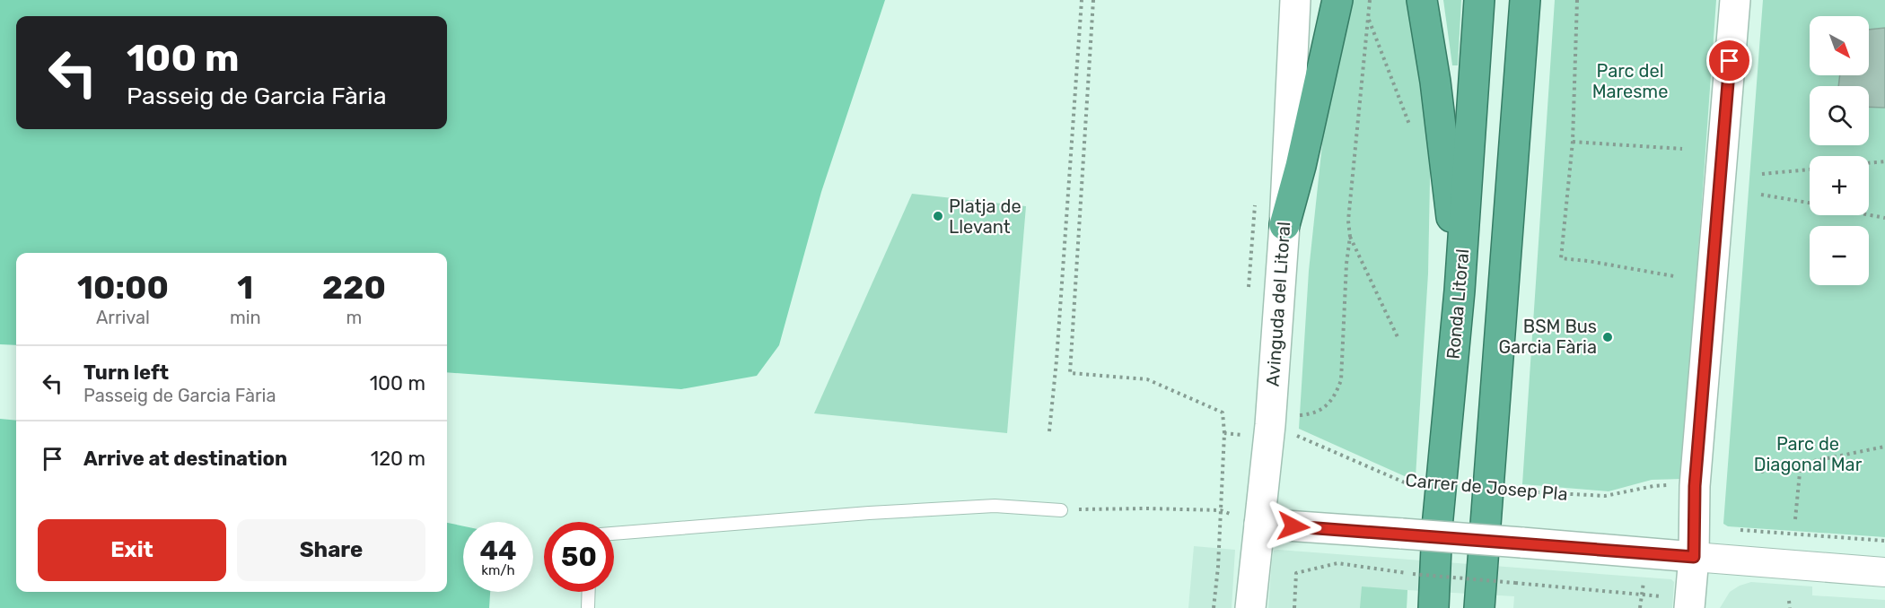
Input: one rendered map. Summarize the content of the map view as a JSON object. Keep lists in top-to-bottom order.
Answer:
{
  "streets": {
    "highway": ["Ronda Litoral"],
    "main road": ["Avinguda del Litoral"],
    "path": ["Carrer de Josep Pla"]
  },
  "parks": ["Parc del Maresme", "Parc de Diagonal Mar"],
  "places": ["Platja de Llevant", "BSM Bus Garcia Fària"],
  "north": "bottom right",
  "page": {
    "map_buttons": ["+", "−"],
    "turn": ["100 m", "Passeig de Garcia Fària"],
    "eta": [
      "10:00",
      "Arrival",
      "1",
      "min",
      "220",
      "m"
    ],
    "list": [
      {
        "name": "Turn left",
        "note": "Passeig de Garcia Fària",
        "value": "100 m"
      },
      {
        "name": "Arrive at destination",
        "value": "120 m"
      }
    ],
    "buttons": ["Exit", "Share"],
    "speed": "44 km/h",
    "limit": "50"
  }
}
